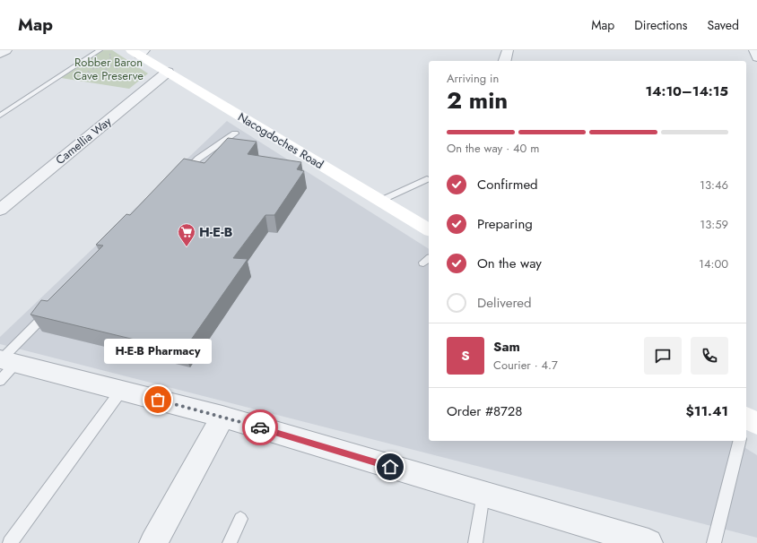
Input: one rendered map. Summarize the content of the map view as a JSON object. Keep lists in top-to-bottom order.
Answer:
{
  "streets": {
    "main road": ["Nacogdoches Road"],
    "street": ["Camellia Way"]
  },
  "crossings": [
    ["Camellia Way", "Nacogdoches Road"]
  ],
  "parks": ["Robber Baron Cave Preserve"],
  "places": {
    "supermarket": ["H-E-B"],
    "other": ["H-E-B Pharmacy"]
  },
  "page": {
    "header": "Map",
    "nav": ["Map", "Directions", "Saved"],
    "heading": ["2 min", "Arriving in", "14:10–14:15"],
    "panel": [
      "Sam",
      "Courier · 4.7",
      "Order #8728",
      "$11.41"
    ],
    "bar": "On the way · 40 m",
    "list": [
      ["Confirmed", "13:46"],
      ["Preparing", "13:59"],
      ["On the way", "14:00"],
      "Delivered"
    ],
    "round": "S",
    "bubble": "H-E-B Pharmacy"
  }
}
